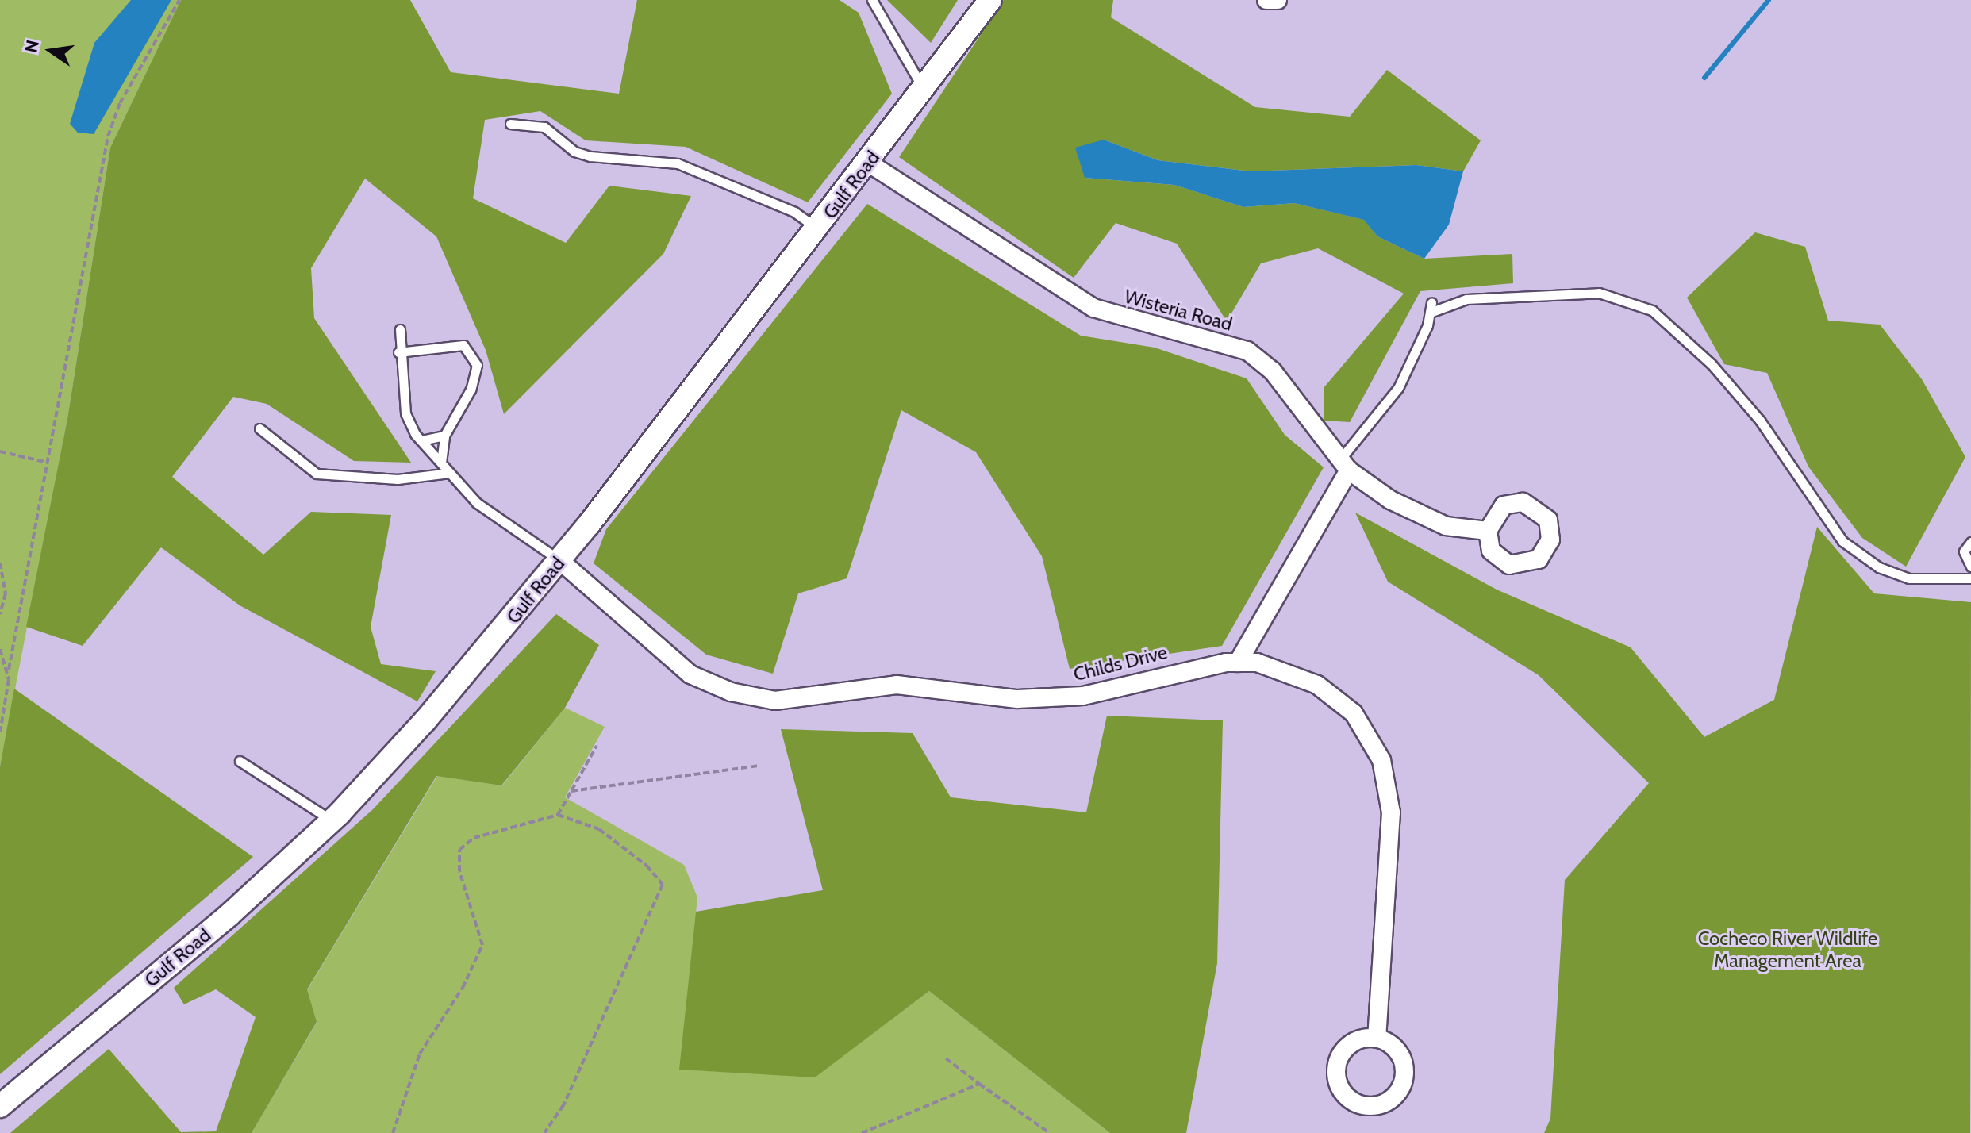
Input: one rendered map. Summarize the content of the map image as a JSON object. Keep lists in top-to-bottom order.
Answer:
{
  "streets": {
    "street": ["Gulf Road", "Wisteria Road", "Childs Drive"]
  },
  "crossings": [
    ["Gulf Road", "Wisteria Road"],
    ["Gulf Road", "Childs Drive"]
  ],
  "parks": ["Cocheco River Wildlife Management Area"],
  "north": "left"
}
